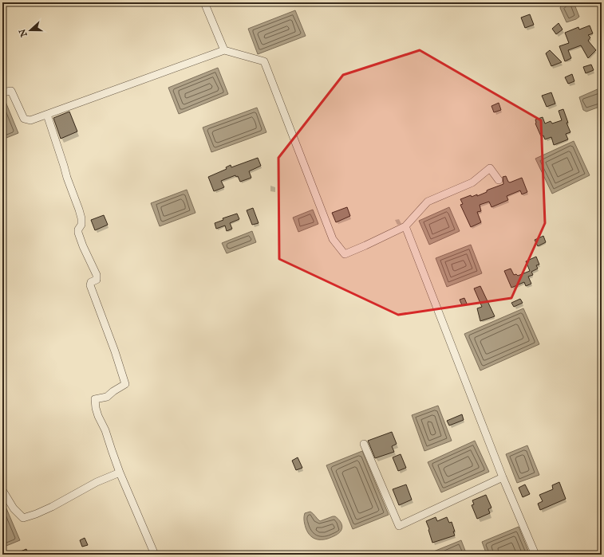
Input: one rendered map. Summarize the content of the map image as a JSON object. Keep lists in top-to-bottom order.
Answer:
{
  "north": "left"
}
